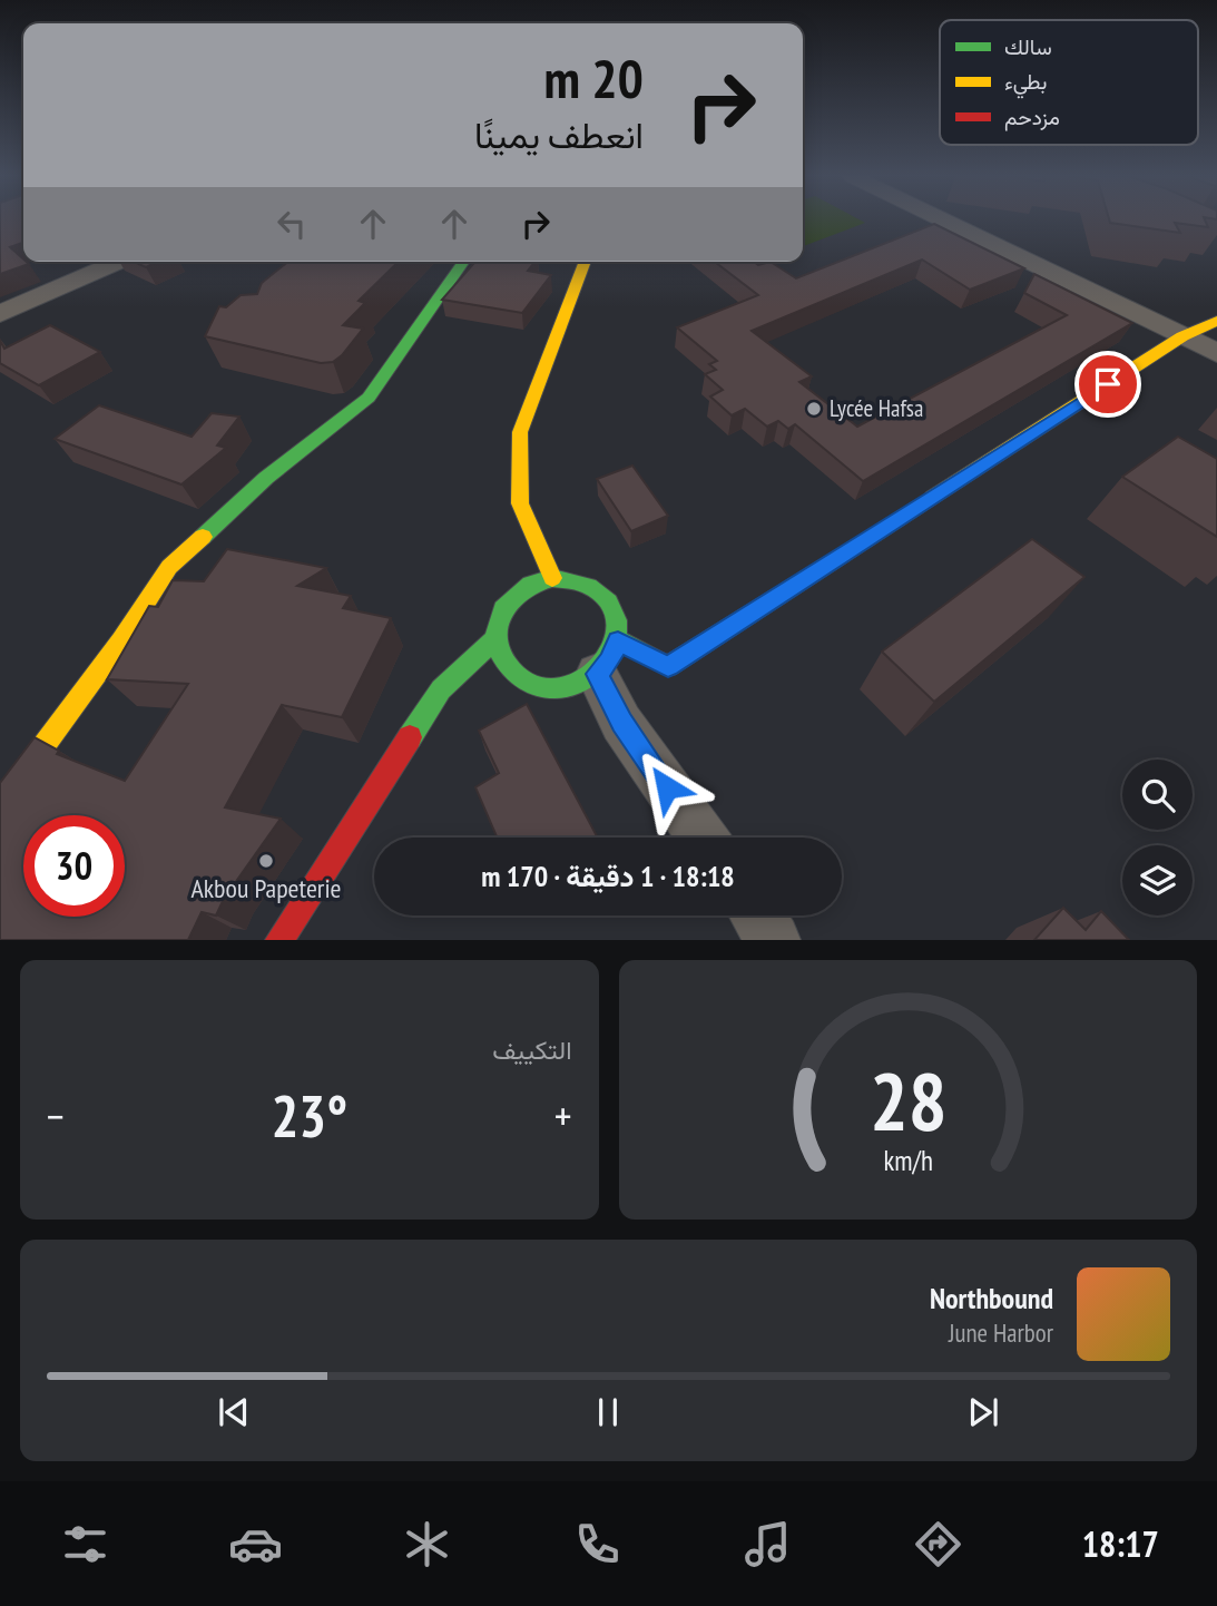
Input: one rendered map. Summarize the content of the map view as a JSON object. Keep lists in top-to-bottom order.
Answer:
{
  "places": ["Lycée Hafsa", "Akbou Papeterie"],
  "legend": ["سالك", "بطيء", "مزدحم"],
  "page": {
    "turn": ["20 m", "انعطف يمينًا"],
    "limit": "30",
    "trip": "18:18 · 1 دقيقة · 170 m",
    "tile": "التكييف",
    "heat": ["−", "23°", "+"],
    "song": ["Northbound", "June Harbor"],
    "tabs": "18:17",
    "gauge": ["28", "km/h"]
  }
}
